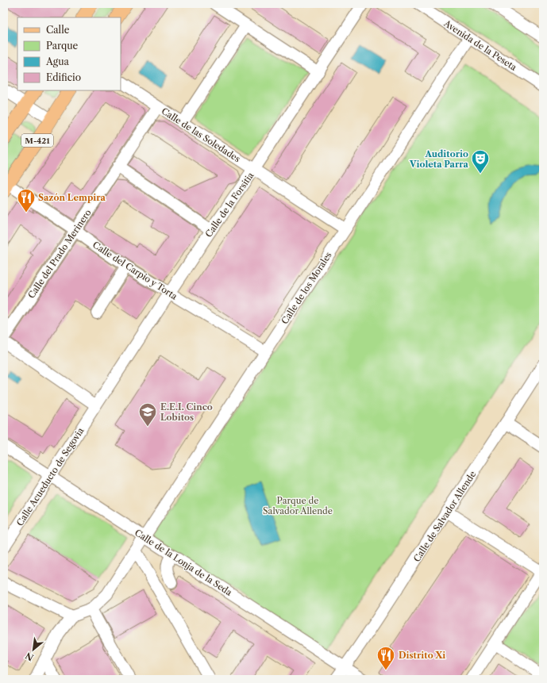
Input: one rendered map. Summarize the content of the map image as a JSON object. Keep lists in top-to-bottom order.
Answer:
{
  "streets": {
    "main road": ["M-421"],
    "street": [
      "Avenida de la Peseta",
      "Calle de las Soledades",
      "Calle de la Forsitia",
      "Calle del Prado Merinero",
      "Calle del Carpio y Torta",
      "Calle de los Morales",
      "Calle Acueducto de Segovia",
      "Calle de Salvador Allende",
      "Calle de la Lonja de la Seda"
    ]
  },
  "crossings": [
    ["Avenida de la Peseta", "Calle de los Morales"],
    ["Calle de las Soledades", "Calle de la Forsitia"],
    ["Calle de las Soledades", "Calle del Prado Merinero"],
    ["Calle de las Soledades", "Calle de los Morales"],
    ["M-421", "Calle del Carpio y Torta"],
    ["Calle de la Forsitia", "Calle del Carpio y Torta"],
    ["Calle de la Forsitia", "Calle Acueducto de Segovia"],
    ["Calle del Prado Merinero", "Calle del Carpio y Torta"],
    ["Calle del Carpio y Torta", "Calle de los Morales"],
    ["Calle de los Morales", "Calle de la Lonja de la Seda"],
    ["Calle Acueducto de Segovia", "Calle de la Lonja de la Seda"],
    ["Calle de Salvador Allende", "Calle de la Lonja de la Seda"]
  ],
  "parks": ["Parque de Salvador Allende"],
  "places": {
    "theatre": ["Auditorio Violeta Parra"],
    "restaurant": ["Sazón Lempira", "Distrito Xi"],
    "school or university": ["E.E.I. Cinco Lobitos"]
  },
  "legend": [
    "Calle",
    "Parque",
    "Agua",
    "Edificio"
  ],
  "north": "bottom left"
}
